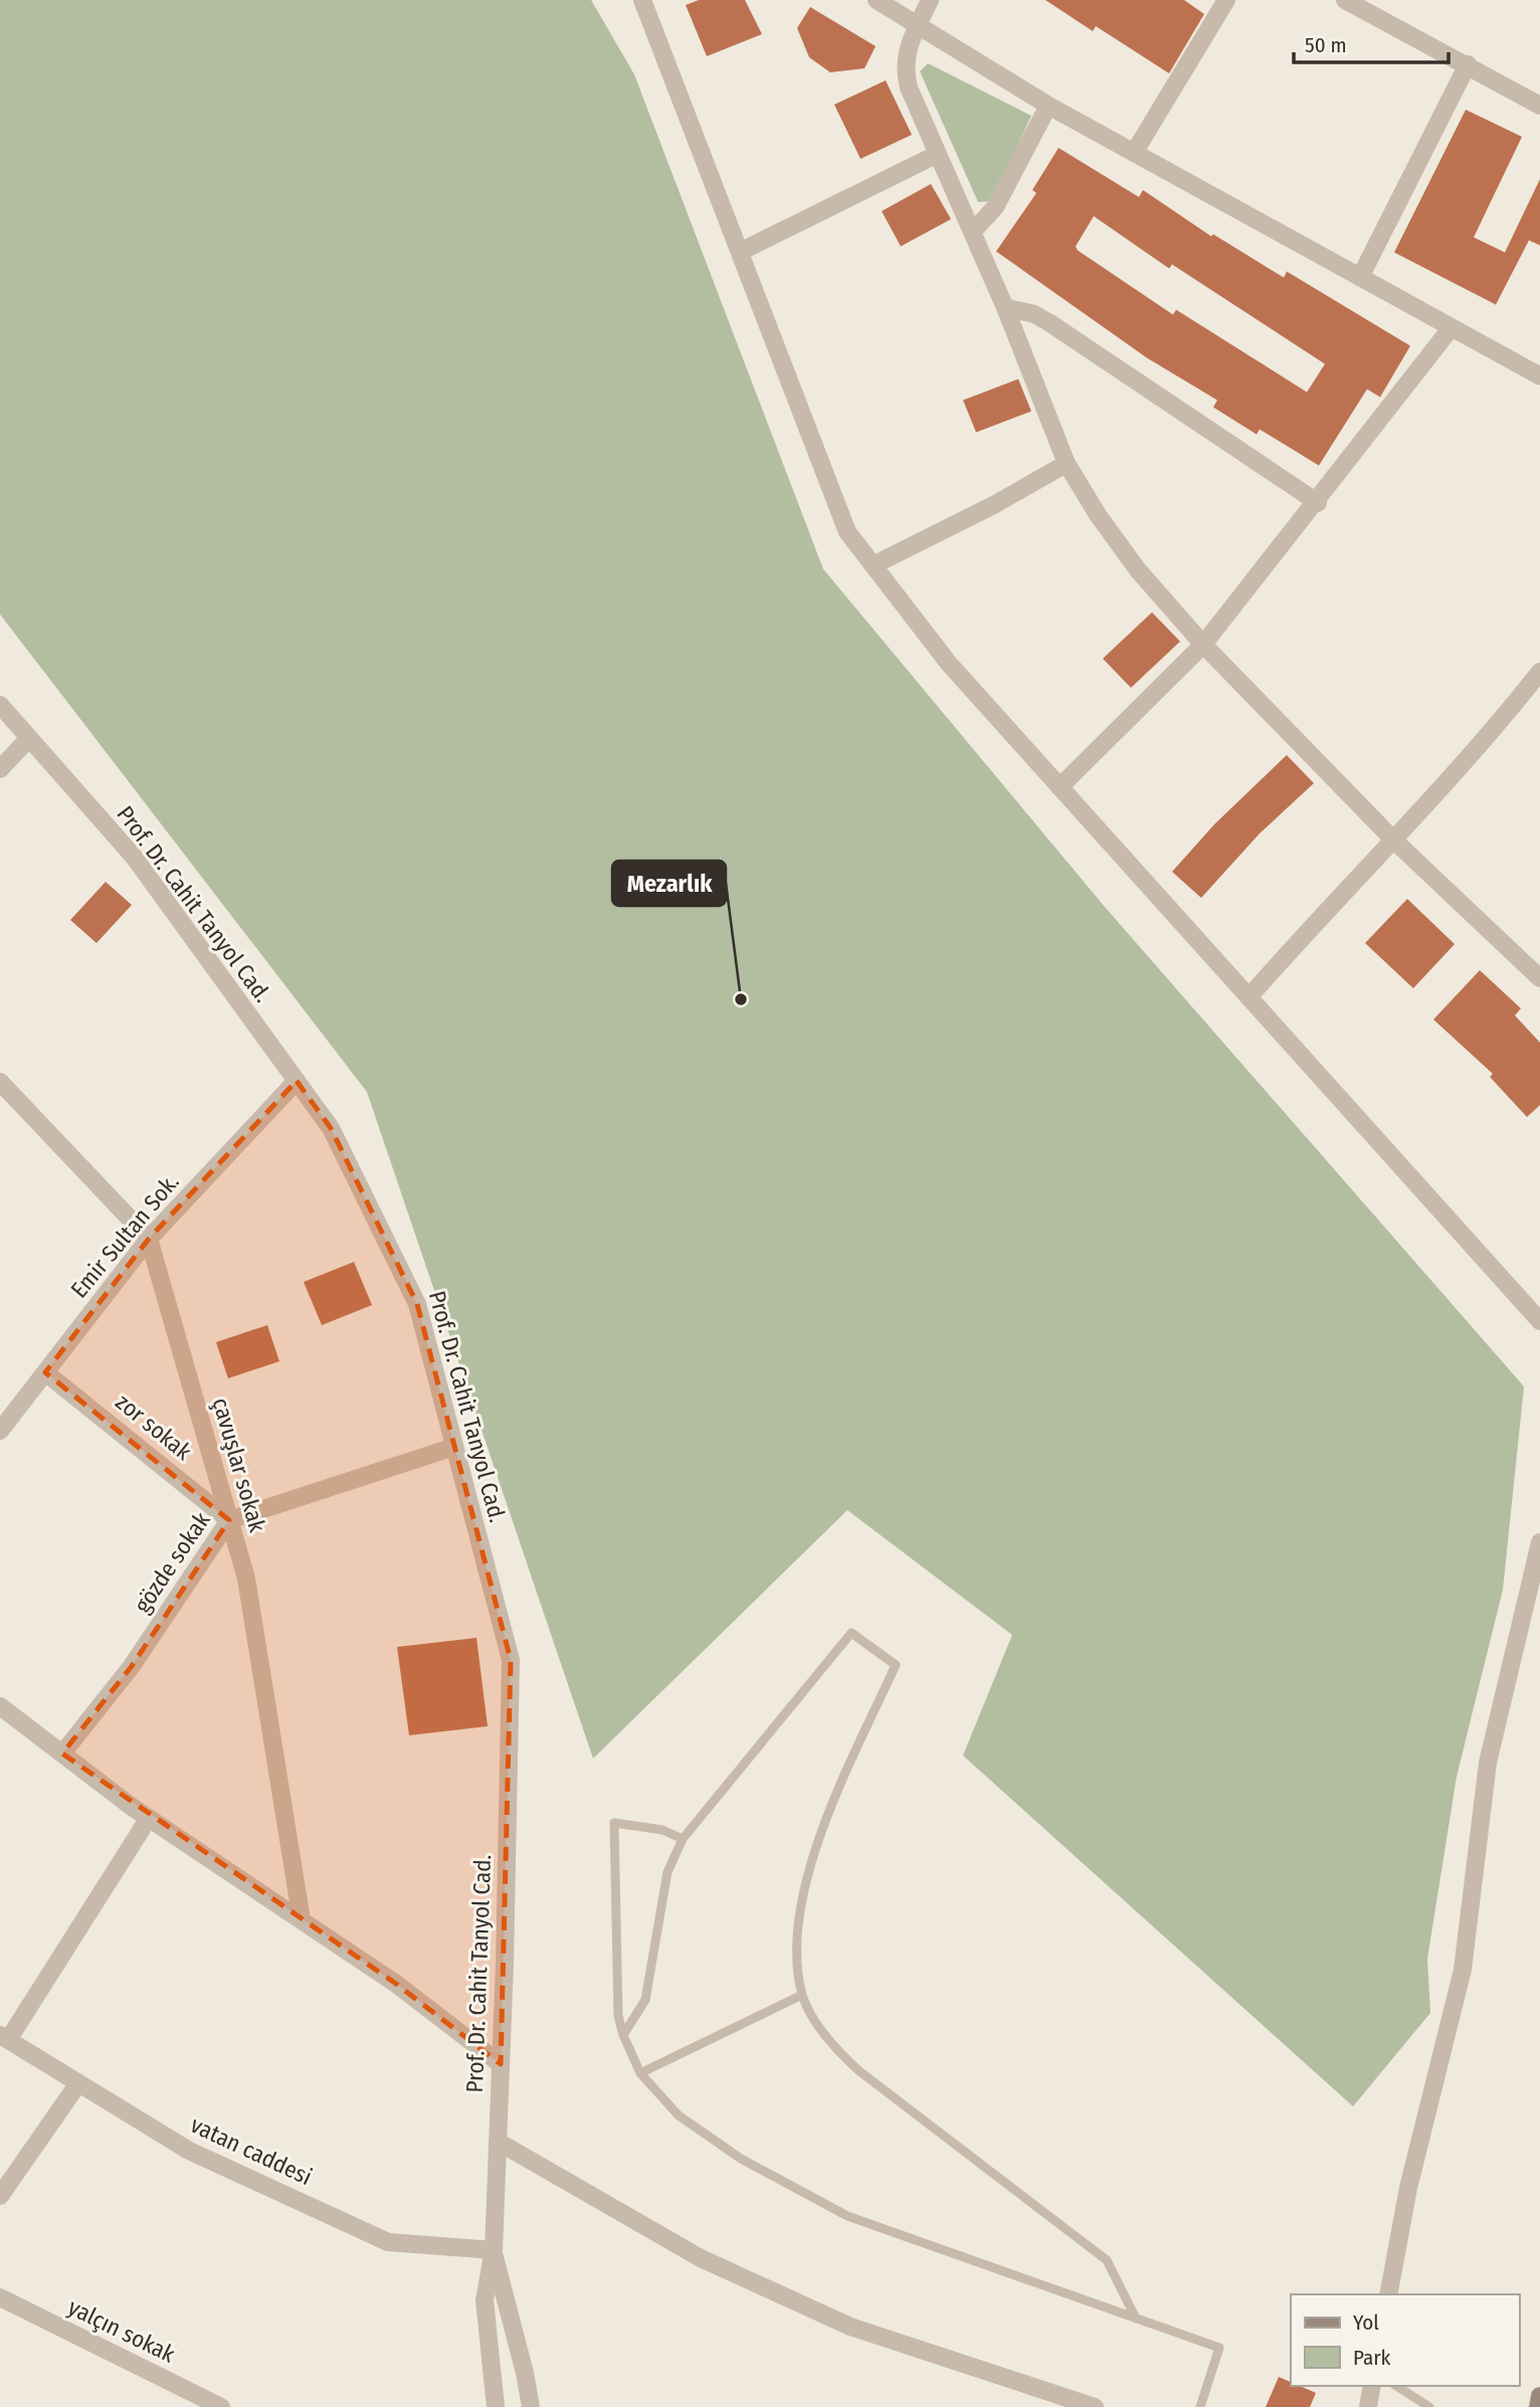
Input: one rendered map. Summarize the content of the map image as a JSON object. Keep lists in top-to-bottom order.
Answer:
{
  "streets": {
    "street": [
      "Prof. Dr. Cahit Tanyol Cad.",
      "Emir Sultan Sok.",
      "zor sokak",
      "çavuşlar sokak",
      "gözde sokak",
      "vatan caddesi",
      "yalçın sokak"
    ]
  },
  "crossings": [
    ["Prof. Dr. Cahit Tanyol Cad.", "Emir Sultan Sok."],
    ["Prof. Dr. Cahit Tanyol Cad.", "gözde sokak"],
    ["Prof. Dr. Cahit Tanyol Cad.", "vatan caddesi"],
    ["Emir Sultan Sok.", "zor sokak"],
    ["Emir Sultan Sok.", "çavuşlar sokak"],
    ["zor sokak", "çavuşlar sokak"],
    ["zor sokak", "gözde sokak"],
    ["çavuşlar sokak", "gözde sokak"]
  ],
  "places": ["Mezarlık"],
  "legend": ["Yol", "Park"],
  "scale_bar": "50 m"
}
